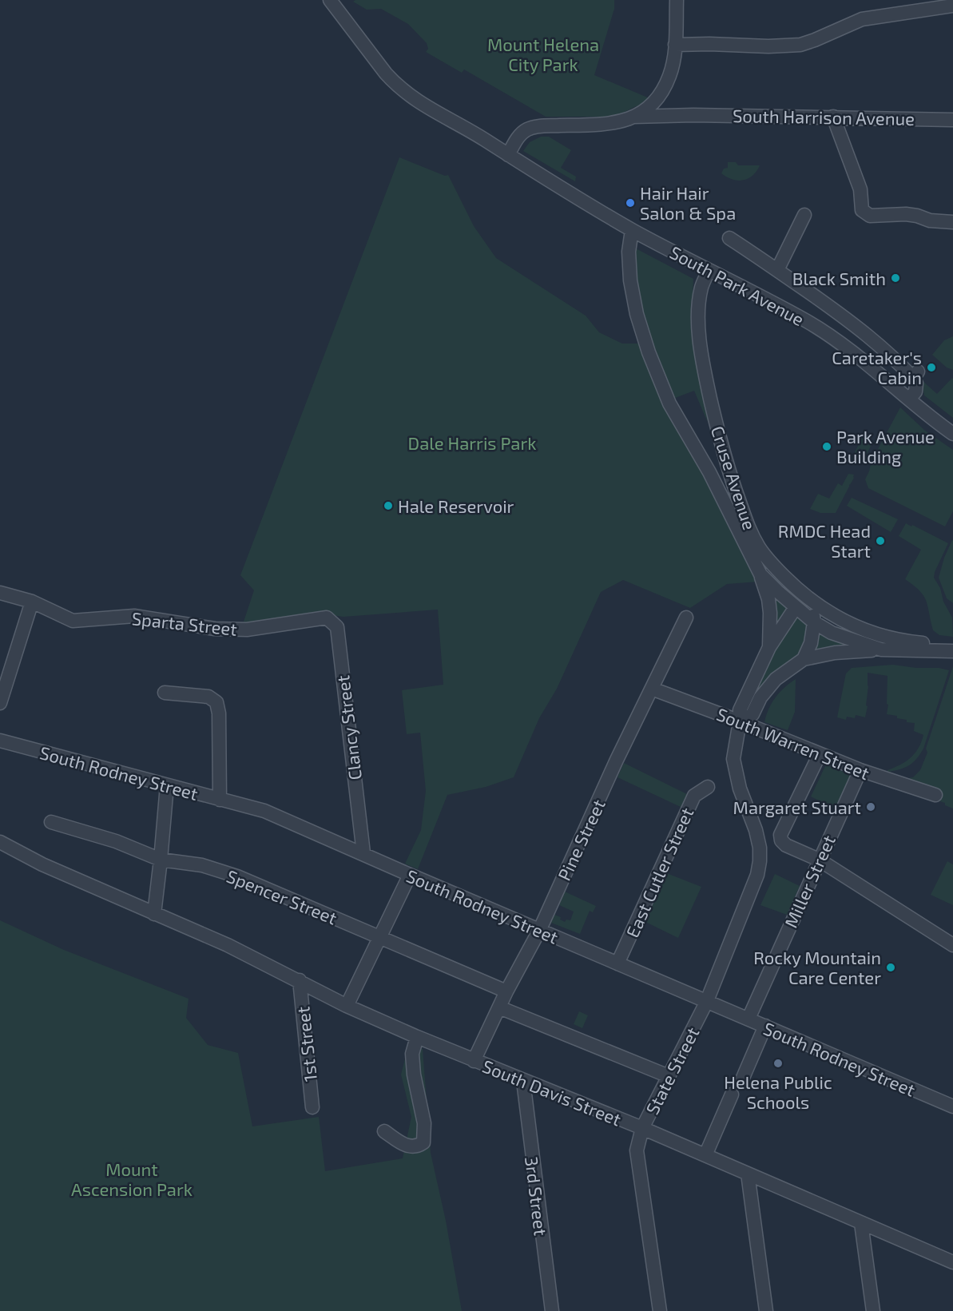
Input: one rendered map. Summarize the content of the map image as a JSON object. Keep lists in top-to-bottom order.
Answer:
{
  "streets": {
    "street": [
      "South Harrison Avenue",
      "South Park Avenue",
      "Cruse Avenue",
      "Sparta Street",
      "Clancy Street",
      "South Warren Street",
      "South Rodney Street",
      "Pine Street",
      "East Cutler Street",
      "Miller Street",
      "Spencer Street",
      "1st Street",
      "State Street",
      "South Davis Street",
      "3rd Street"
    ]
  },
  "crossings": [
    ["South Park Avenue", "Cruse Avenue"],
    ["Sparta Street", "Clancy Street"],
    ["Clancy Street", "South Rodney Street"],
    ["South Warren Street", "Pine Street"],
    ["South Warren Street", "Miller Street"],
    ["South Warren Street", "State Street"],
    ["South Rodney Street", "Pine Street"],
    ["South Rodney Street", "East Cutler Street"],
    ["South Rodney Street", "Miller Street"],
    ["South Rodney Street", "State Street"],
    ["Pine Street", "Spencer Street"],
    ["Pine Street", "South Davis Street"],
    ["1st Street", "South Davis Street"],
    ["State Street", "South Davis Street"],
    ["South Davis Street", "3rd Street"]
  ],
  "parks": ["Mount Helena City Park", "Dale Harris Park", "Mount Ascension Park"],
  "places": [
    "Hair Hair Salon & Spa",
    "Black Smith",
    "Caretaker's Cabin",
    "Park Avenue Building",
    "Hale Reservoir",
    "RMDC Head Start",
    "Margaret Stuart",
    "Rocky Mountain Care Center",
    "Helena Public Schools"
  ]
}
